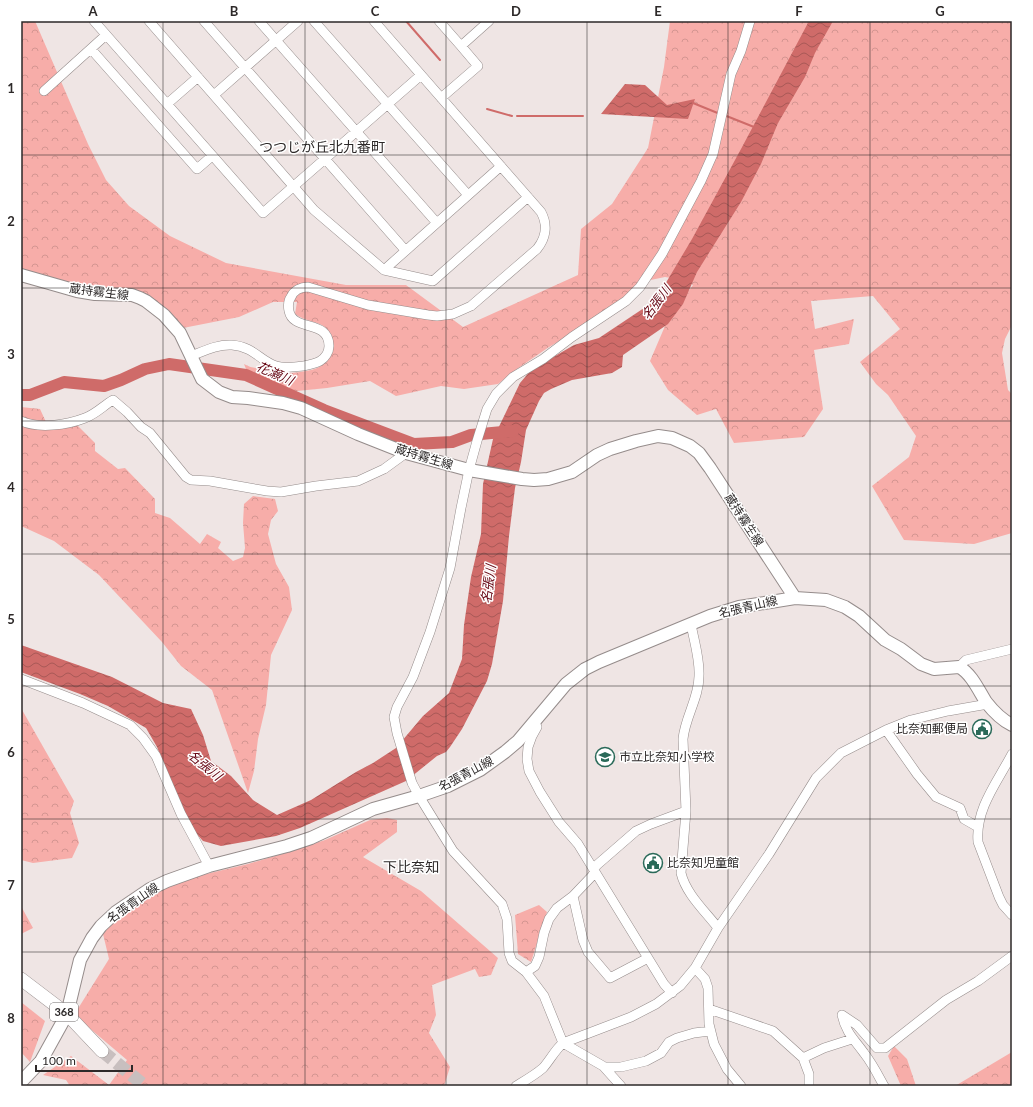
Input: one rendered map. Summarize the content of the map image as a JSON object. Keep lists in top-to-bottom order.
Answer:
{
  "streets": {
    "highway": ["368"],
    "main road": ["蔵持霧生線", "名張青山線"]
  },
  "crossings": [
    ["蔵持霧生線", "名張青山線"],
    ["名張青山線", "368"]
  ],
  "districts": ["つつじが丘北九番町", "下比奈知"],
  "water": ["名張川", "花瀬川"],
  "places": {
    "public building": ["比奈知郵便局", "比奈知児童館"],
    "school or university": ["市立比奈知小学校"]
  },
  "scale_bar": "100 m",
  "grid": {
    "columns": [
      "A",
      "B",
      "C",
      "D",
      "E",
      "F",
      "G"
    ],
    "rows": [
      "1",
      "2",
      "3",
      "4",
      "5",
      "6",
      "7",
      "8"
    ]
  }
}
